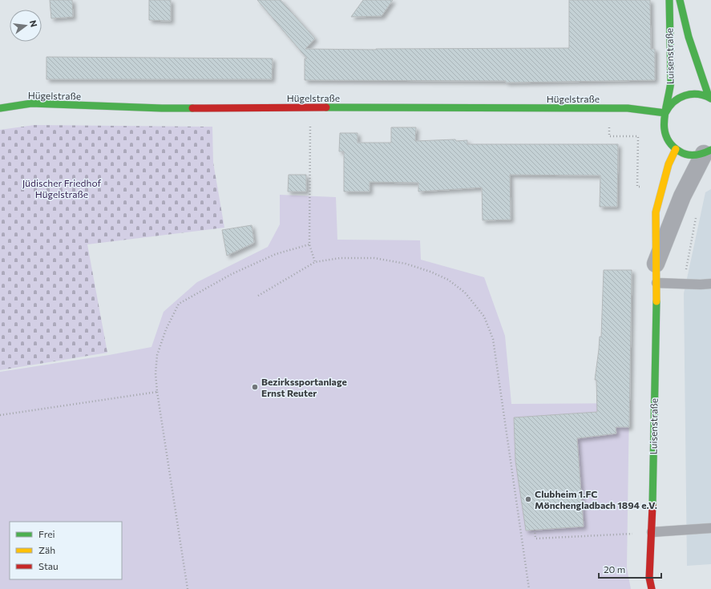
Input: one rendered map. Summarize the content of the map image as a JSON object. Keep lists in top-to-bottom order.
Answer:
{
  "streets": {
    "street": ["Luisenstraße", "Hügelstraße"]
  },
  "crossings": [
    ["Luisenstraße", "Hügelstraße"]
  ],
  "parks": ["Jüdischer Friedhof Hügelstraße"],
  "places": ["Bezirkssportanlage Ernst Reuter", "Clubheim 1.FC Mönchengladbach 1894 e.V."],
  "legend": ["Frei", "Zäh", "Stau"],
  "scale_bar": "20 m",
  "north": "right"
}
